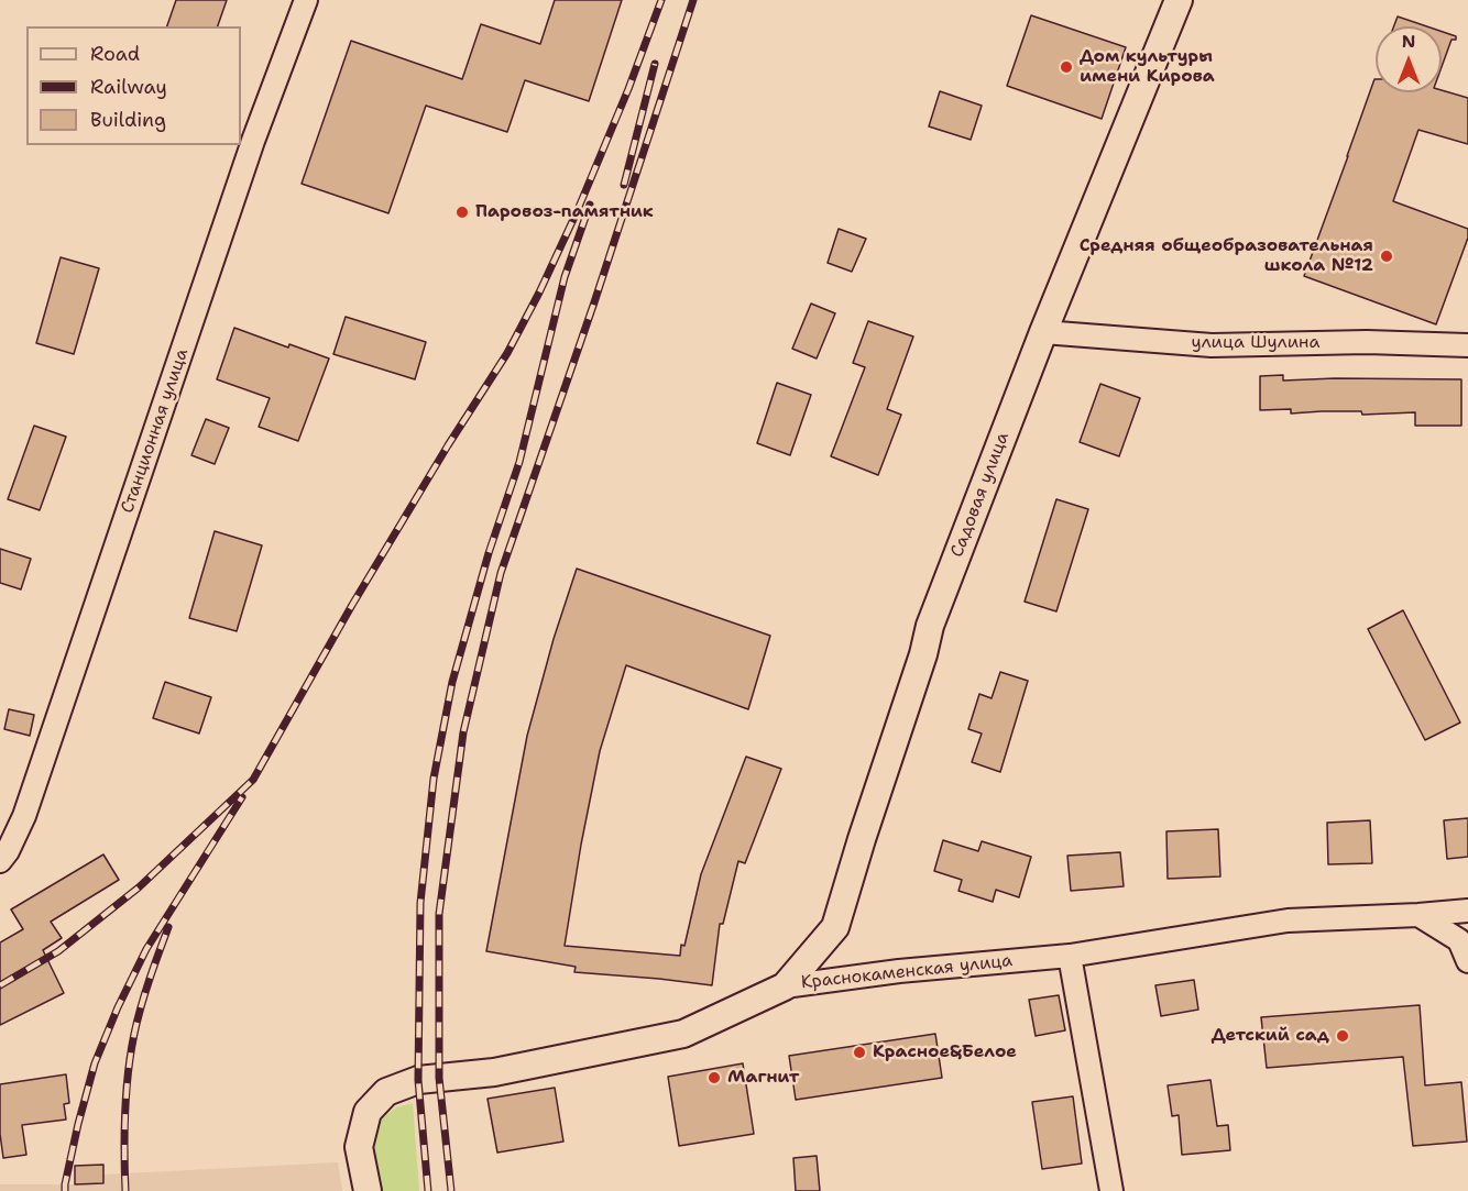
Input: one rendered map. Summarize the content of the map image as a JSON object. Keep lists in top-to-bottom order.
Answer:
{
  "streets": {
    "street": [
      "улица Шулина",
      "Станционная улица",
      "Садовая улица",
      "Краснокаменская улица"
    ]
  },
  "crossings": [
    ["улица Шулина", "Садовая улица"],
    ["Садовая улица", "Краснокаменская улица"]
  ],
  "places": [
    "Дом культуры имени Кирова",
    "Паровоз-памятник",
    "Средняя общеобразовательная школа №12",
    "Детский сад",
    "Красное&Белое",
    "Магнит"
  ],
  "legend": ["Road", "Railway", "Building"],
  "north": "top"
}
